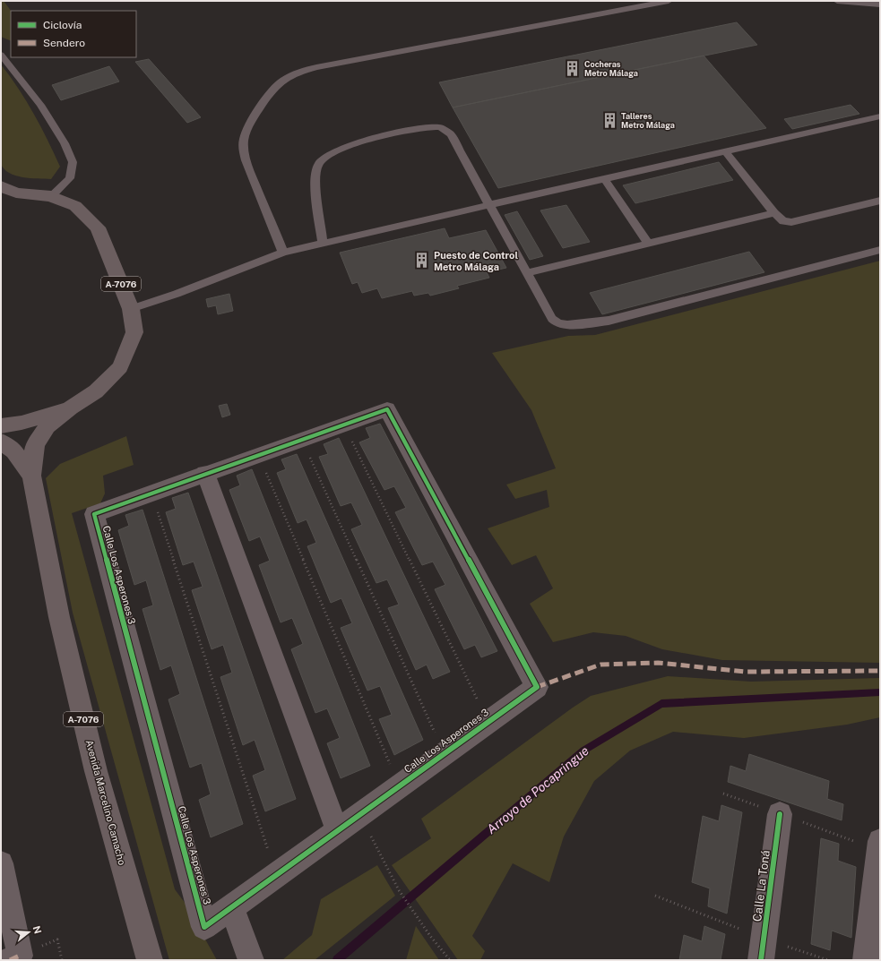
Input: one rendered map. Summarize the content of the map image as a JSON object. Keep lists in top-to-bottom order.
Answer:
{
  "streets": {
    "main road": ["A-7076", "Avenida Marcelino Camacho"],
    "street": ["Calle Los Asperones 3", "Calle La Toná"]
  },
  "water": ["Arroyo de Pocapringue"],
  "places": {
    "building": ["Cocheras Metro Málaga", "Talleres Metro Málaga", "Puesto de Control Metro Málaga"]
  },
  "legend": ["Ciclovía", "Sendero"],
  "north": "right"
}
